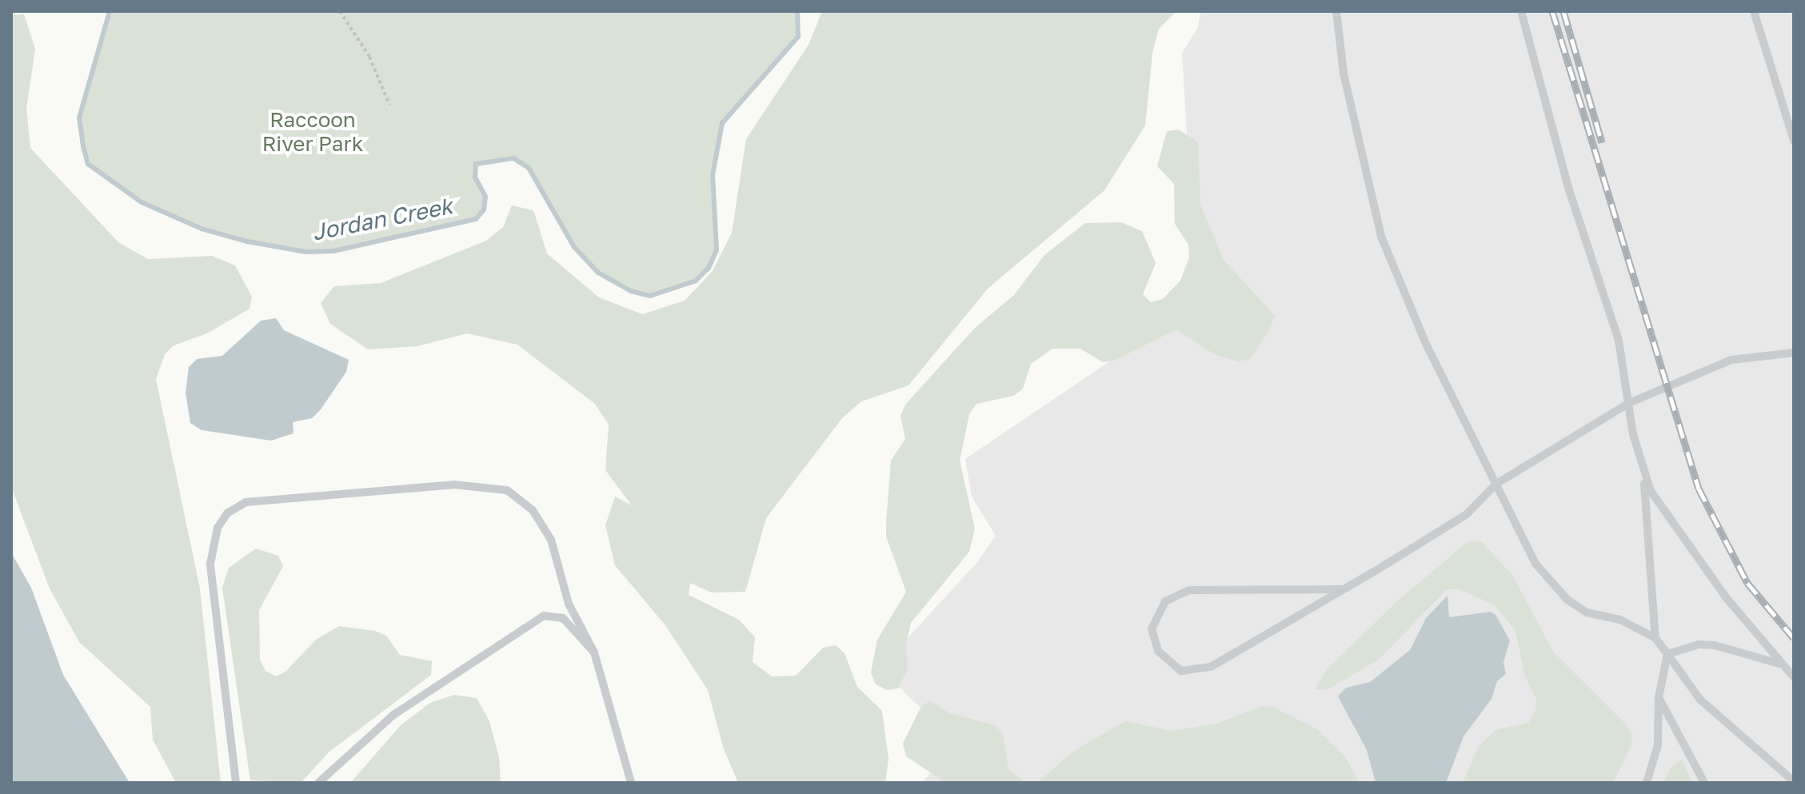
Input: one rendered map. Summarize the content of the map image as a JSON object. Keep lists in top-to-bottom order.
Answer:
{
  "water": ["Jordan Creek"],
  "parks": ["Raccoon River Park"]
}
